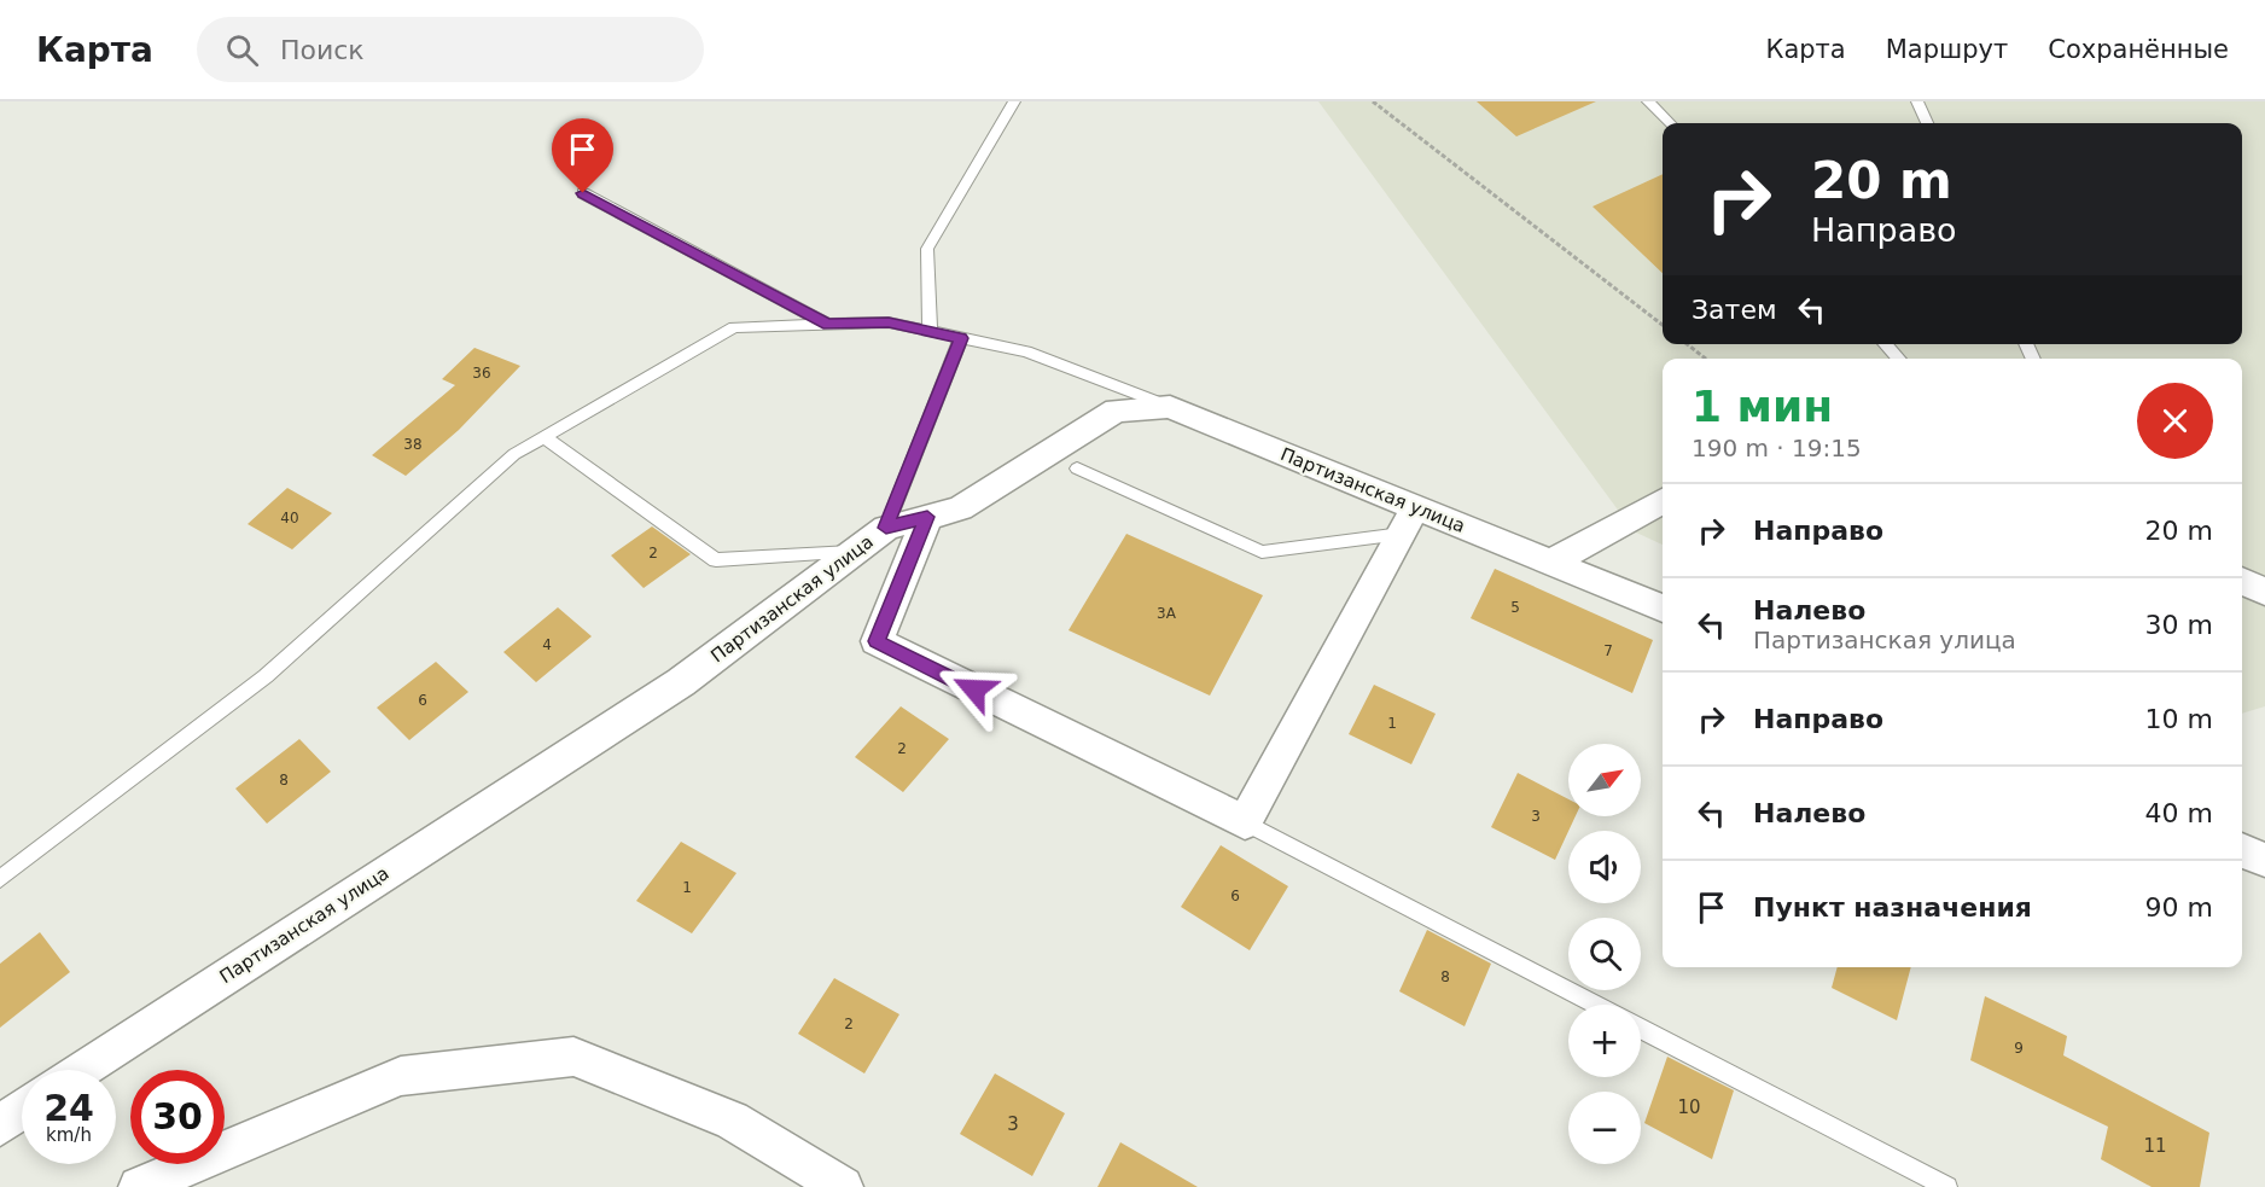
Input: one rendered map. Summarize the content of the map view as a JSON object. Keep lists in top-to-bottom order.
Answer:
{
  "streets": {
    "street": ["Партизанская улица"]
  },
  "house_numbers": [
    "36",
    "38",
    "40",
    "2",
    "5",
    "3А",
    "4",
    "7",
    "6",
    "1",
    "2",
    "8",
    "3",
    "1",
    "6",
    "8",
    "2",
    "9",
    "10",
    "3",
    "11"
  ],
  "north": "top right",
  "page": {
    "header": "Карта",
    "search": "Поиск",
    "nav": ["Карта", "Маршрут", "Сохранённые"],
    "turn": ["20 m", "Направо"],
    "then": "Затем",
    "heading": ["1 мин", "190 m · 19:15"],
    "list": [
      {
        "name": "Направо",
        "value": "20 m"
      },
      {
        "name": "Налево",
        "note": "Партизанская улица",
        "value": "30 m"
      },
      {
        "name": "Направо",
        "value": "10 m"
      },
      {
        "name": "Налево",
        "value": "40 m"
      },
      {
        "name": "Пункт назначения",
        "value": "90 m"
      }
    ],
    "map_buttons": ["+", "−"],
    "speed": "24 km/h",
    "limit": "30"
  }
}
